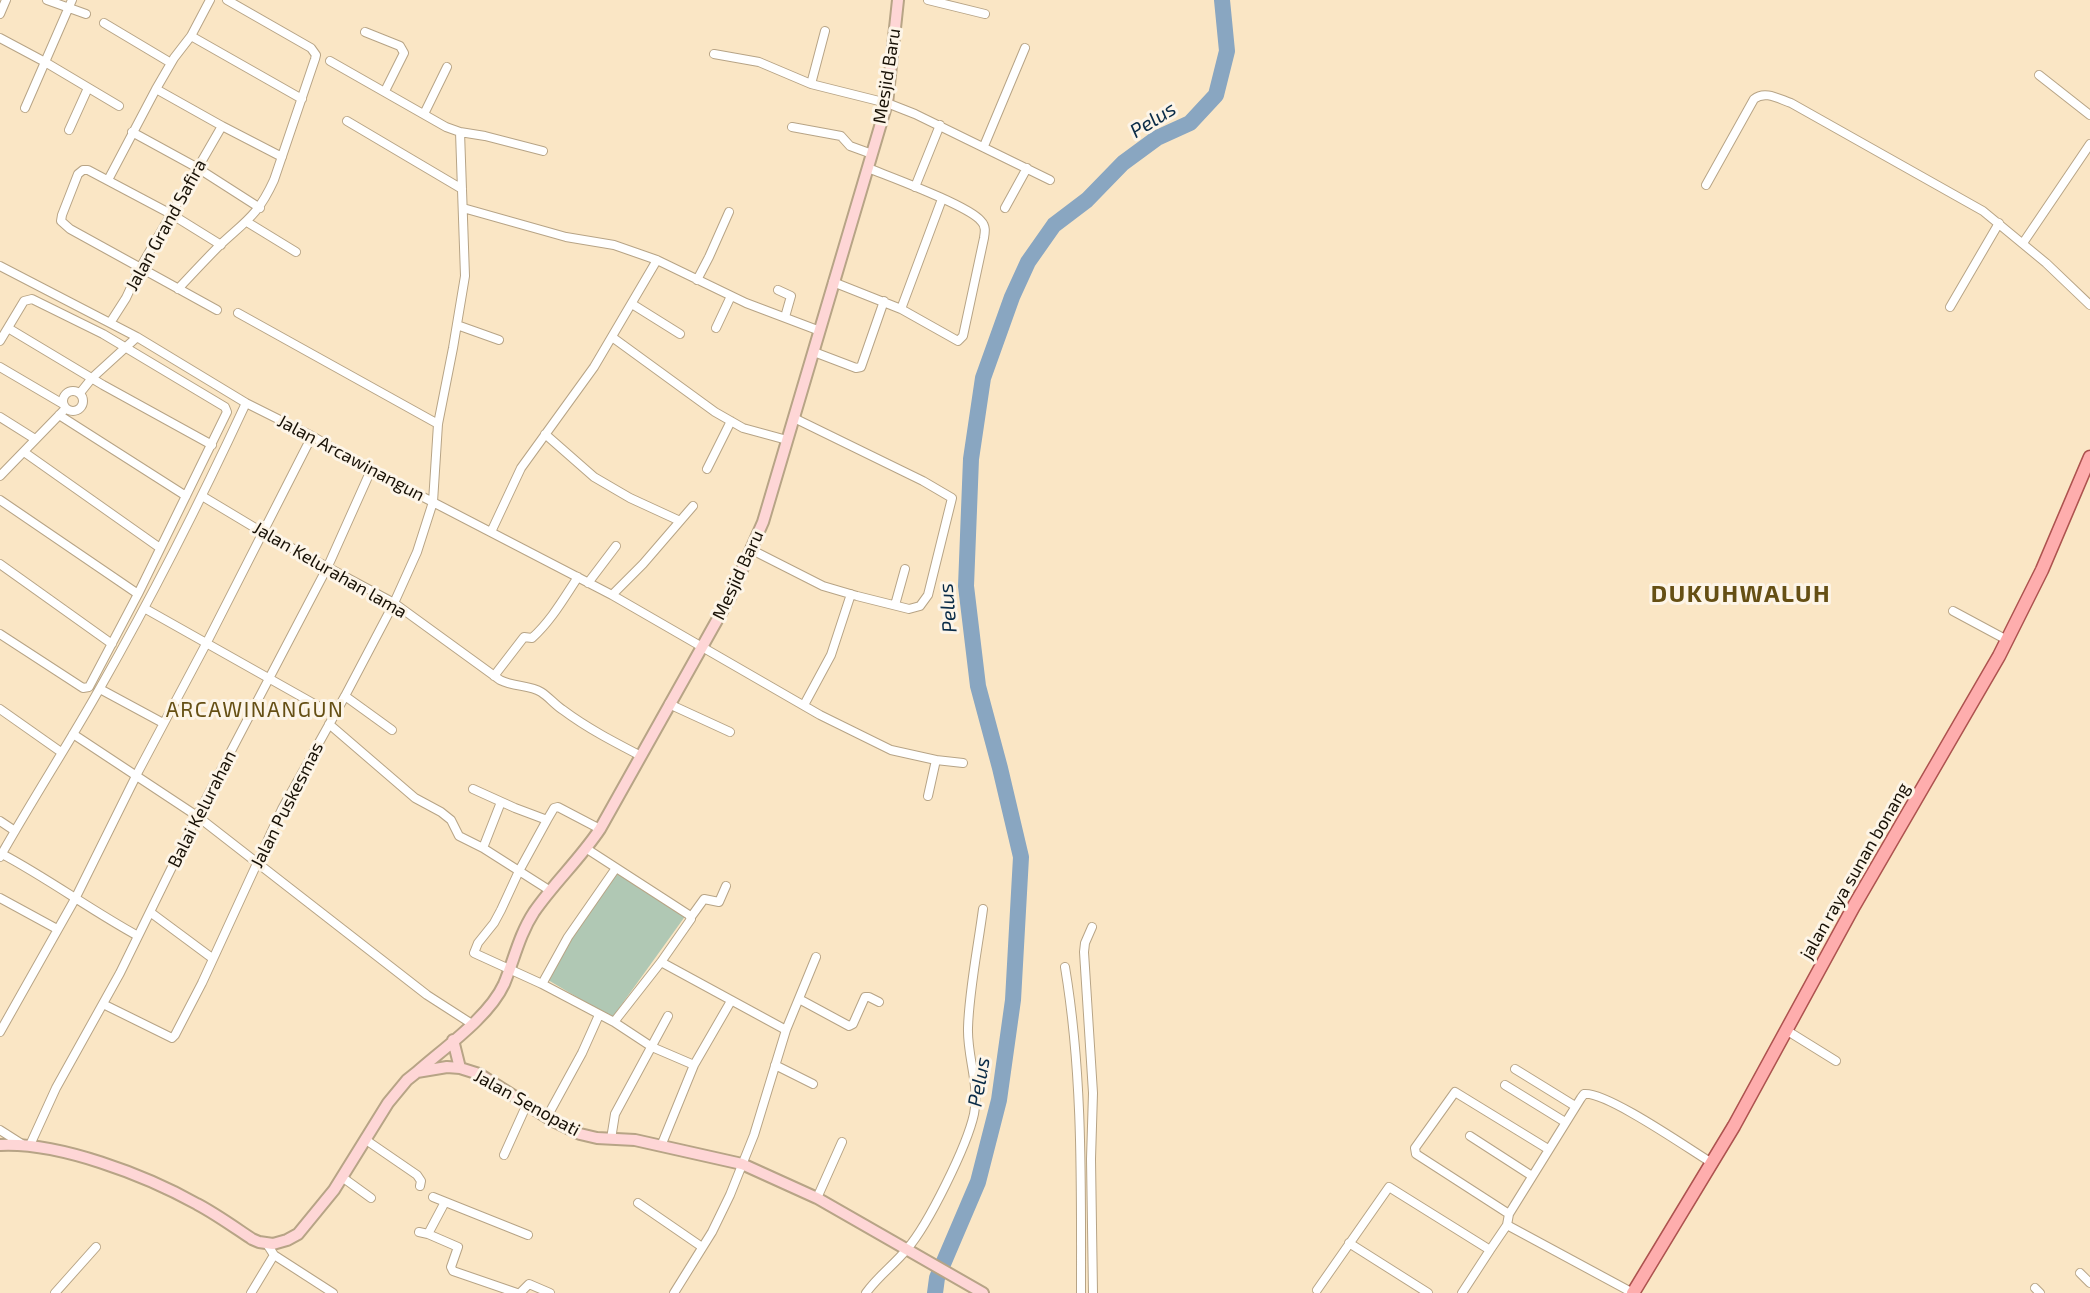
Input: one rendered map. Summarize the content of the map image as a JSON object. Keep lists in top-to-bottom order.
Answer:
{
  "streets": {
    "main road": ["jalan raya sunan bonang"],
    "street": [
      "Mesjid Baru",
      "Jalan Grand Safira",
      "Jalan Arcawinangun",
      "Jalan Kelurahan lama",
      "Jalan Puskesmas",
      "Balai Kelurahan",
      "Jalan Senopati"
    ]
  },
  "crossings": [
    ["Mesjid Baru", "Jalan Arcawinangun"],
    ["Mesjid Baru", "Jalan Kelurahan lama"],
    ["Mesjid Baru", "Jalan Senopati"],
    ["Jalan Grand Safira", "Jalan Arcawinangun"],
    ["Jalan Arcawinangun", "Jalan Puskesmas"],
    ["Jalan Arcawinangun", "Balai Kelurahan"],
    ["Jalan Kelurahan lama", "Jalan Puskesmas"],
    ["Jalan Kelurahan lama", "Balai Kelurahan"],
    ["Jalan Puskesmas", "Balai Kelurahan"]
  ],
  "districts": ["DUKUHWALUH", "ARCAWINANGUN"],
  "water": ["Pelus"]
}
